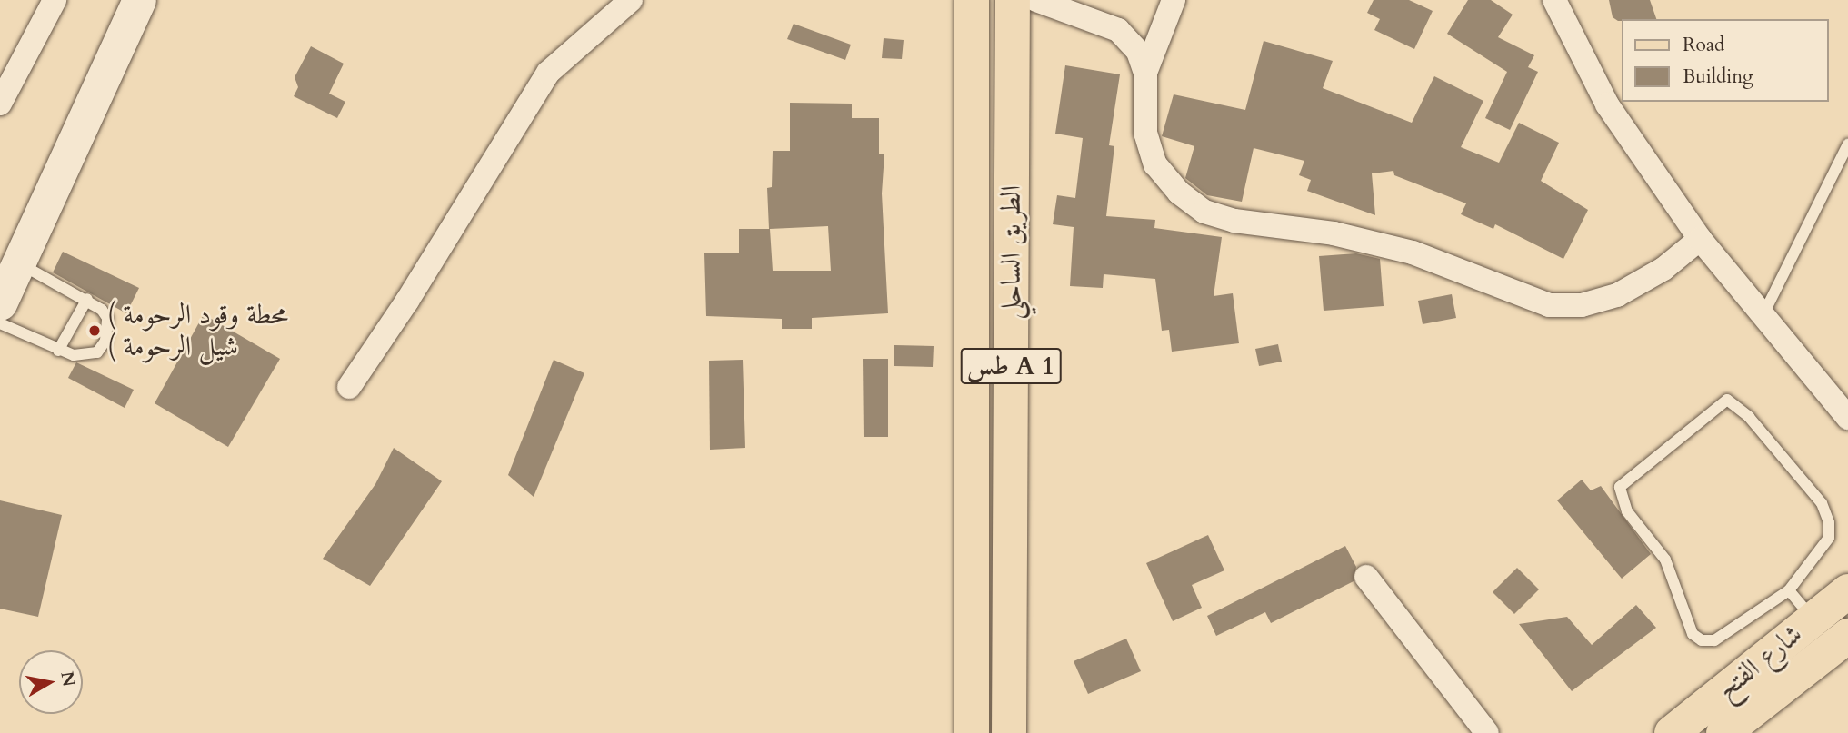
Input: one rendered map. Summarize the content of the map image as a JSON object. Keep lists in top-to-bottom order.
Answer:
{
  "streets": {
    "main road": ["الطريق الساحلي", "طس A 1", "شارع الفتح"]
  },
  "places": ["( محطة وقود الرحومة ( شيل الرحومة"],
  "legend": ["Road", "Building"],
  "north": "right"
}
